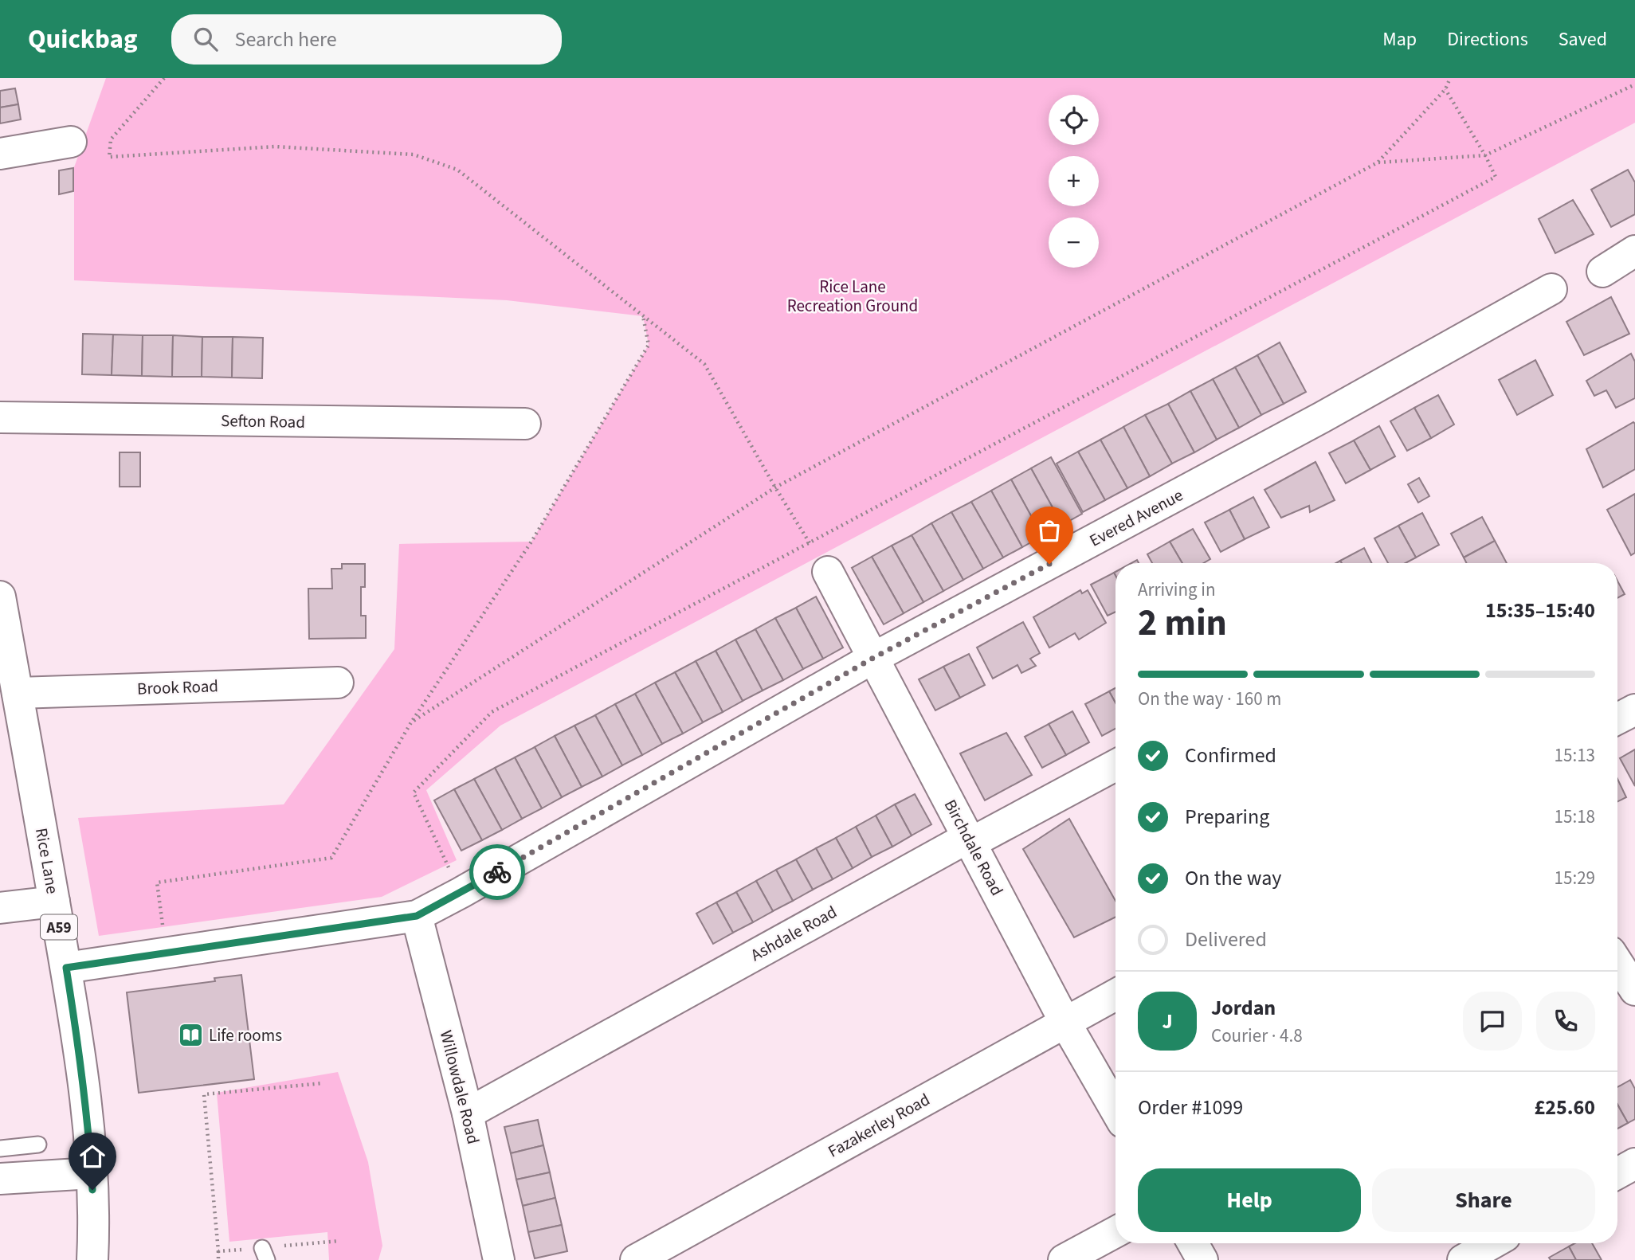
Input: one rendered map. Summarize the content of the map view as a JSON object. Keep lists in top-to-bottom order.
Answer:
{
  "streets": {
    "main road": [
      "Sefton Road",
      "Evered Avenue",
      "Brook Road",
      "Birchdale Road",
      "Rice Lane",
      "A59",
      "Ashdale Road",
      "Willowdale Road",
      "Fazakerley Road"
    ]
  },
  "crossings": [
    ["Evered Avenue", "Birchdale Road"],
    ["Evered Avenue", "Rice Lane"],
    ["Evered Avenue", "Willowdale Road"],
    ["Brook Road", "Rice Lane"],
    ["Birchdale Road", "Ashdale Road"],
    ["Birchdale Road", "Fazakerley Road"],
    ["Ashdale Road", "Willowdale Road"]
  ],
  "parks": ["Rice Lane Recreation Ground"],
  "places": {
    "library": ["Life rooms"]
  },
  "page": {
    "header": "Quickbag",
    "search": "Search here",
    "nav": ["Map", "Directions", "Saved"],
    "map_buttons": ["+", "−"],
    "heading": ["2 min", "Arriving in", "15:35–15:40"],
    "panel": [
      "Jordan",
      "Courier · 4.8",
      "Order #1099",
      "£25.60"
    ],
    "bar": "On the way · 160 m",
    "list": [
      ["Confirmed", "15:13"],
      ["Preparing", "15:18"],
      ["On the way", "15:29"],
      "Delivered"
    ],
    "round": "J",
    "buttons": ["Help", "Share"]
  }
}
